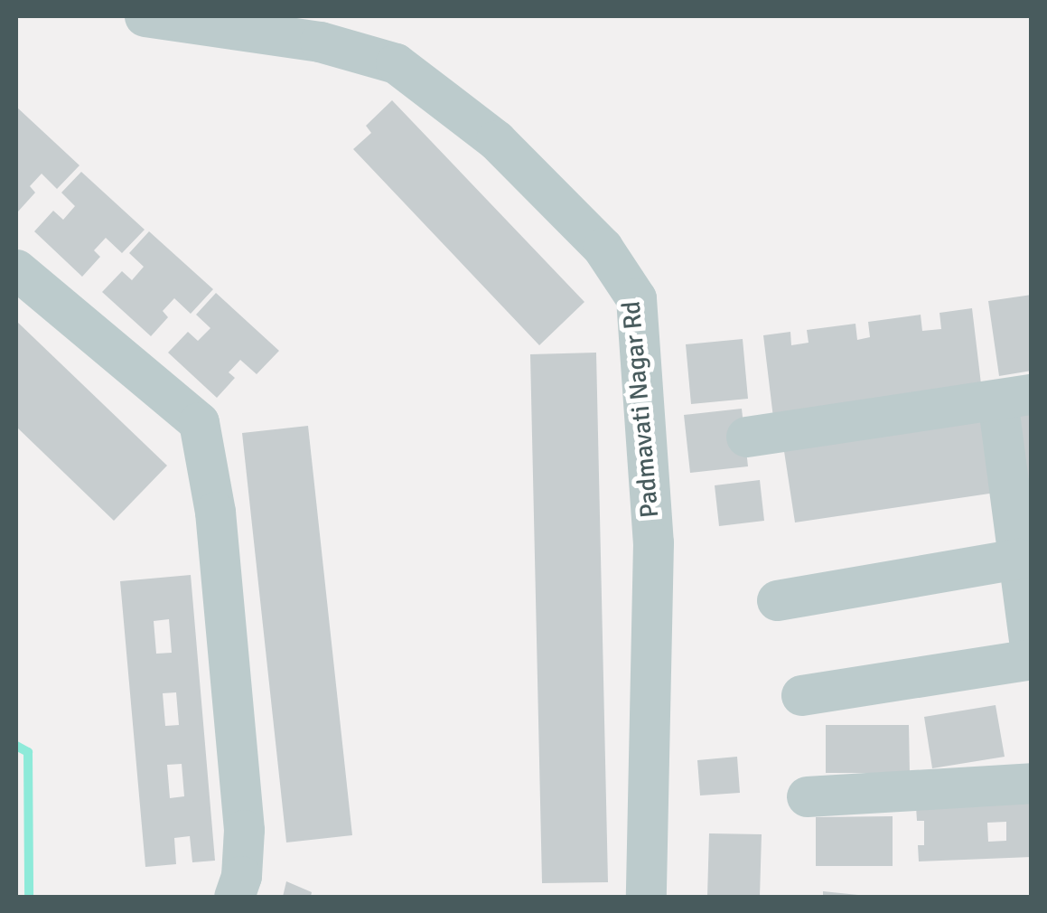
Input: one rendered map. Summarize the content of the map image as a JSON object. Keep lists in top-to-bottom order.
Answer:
{
  "streets": {
    "street": ["Padmavati Nagar Rd"]
  }
}
